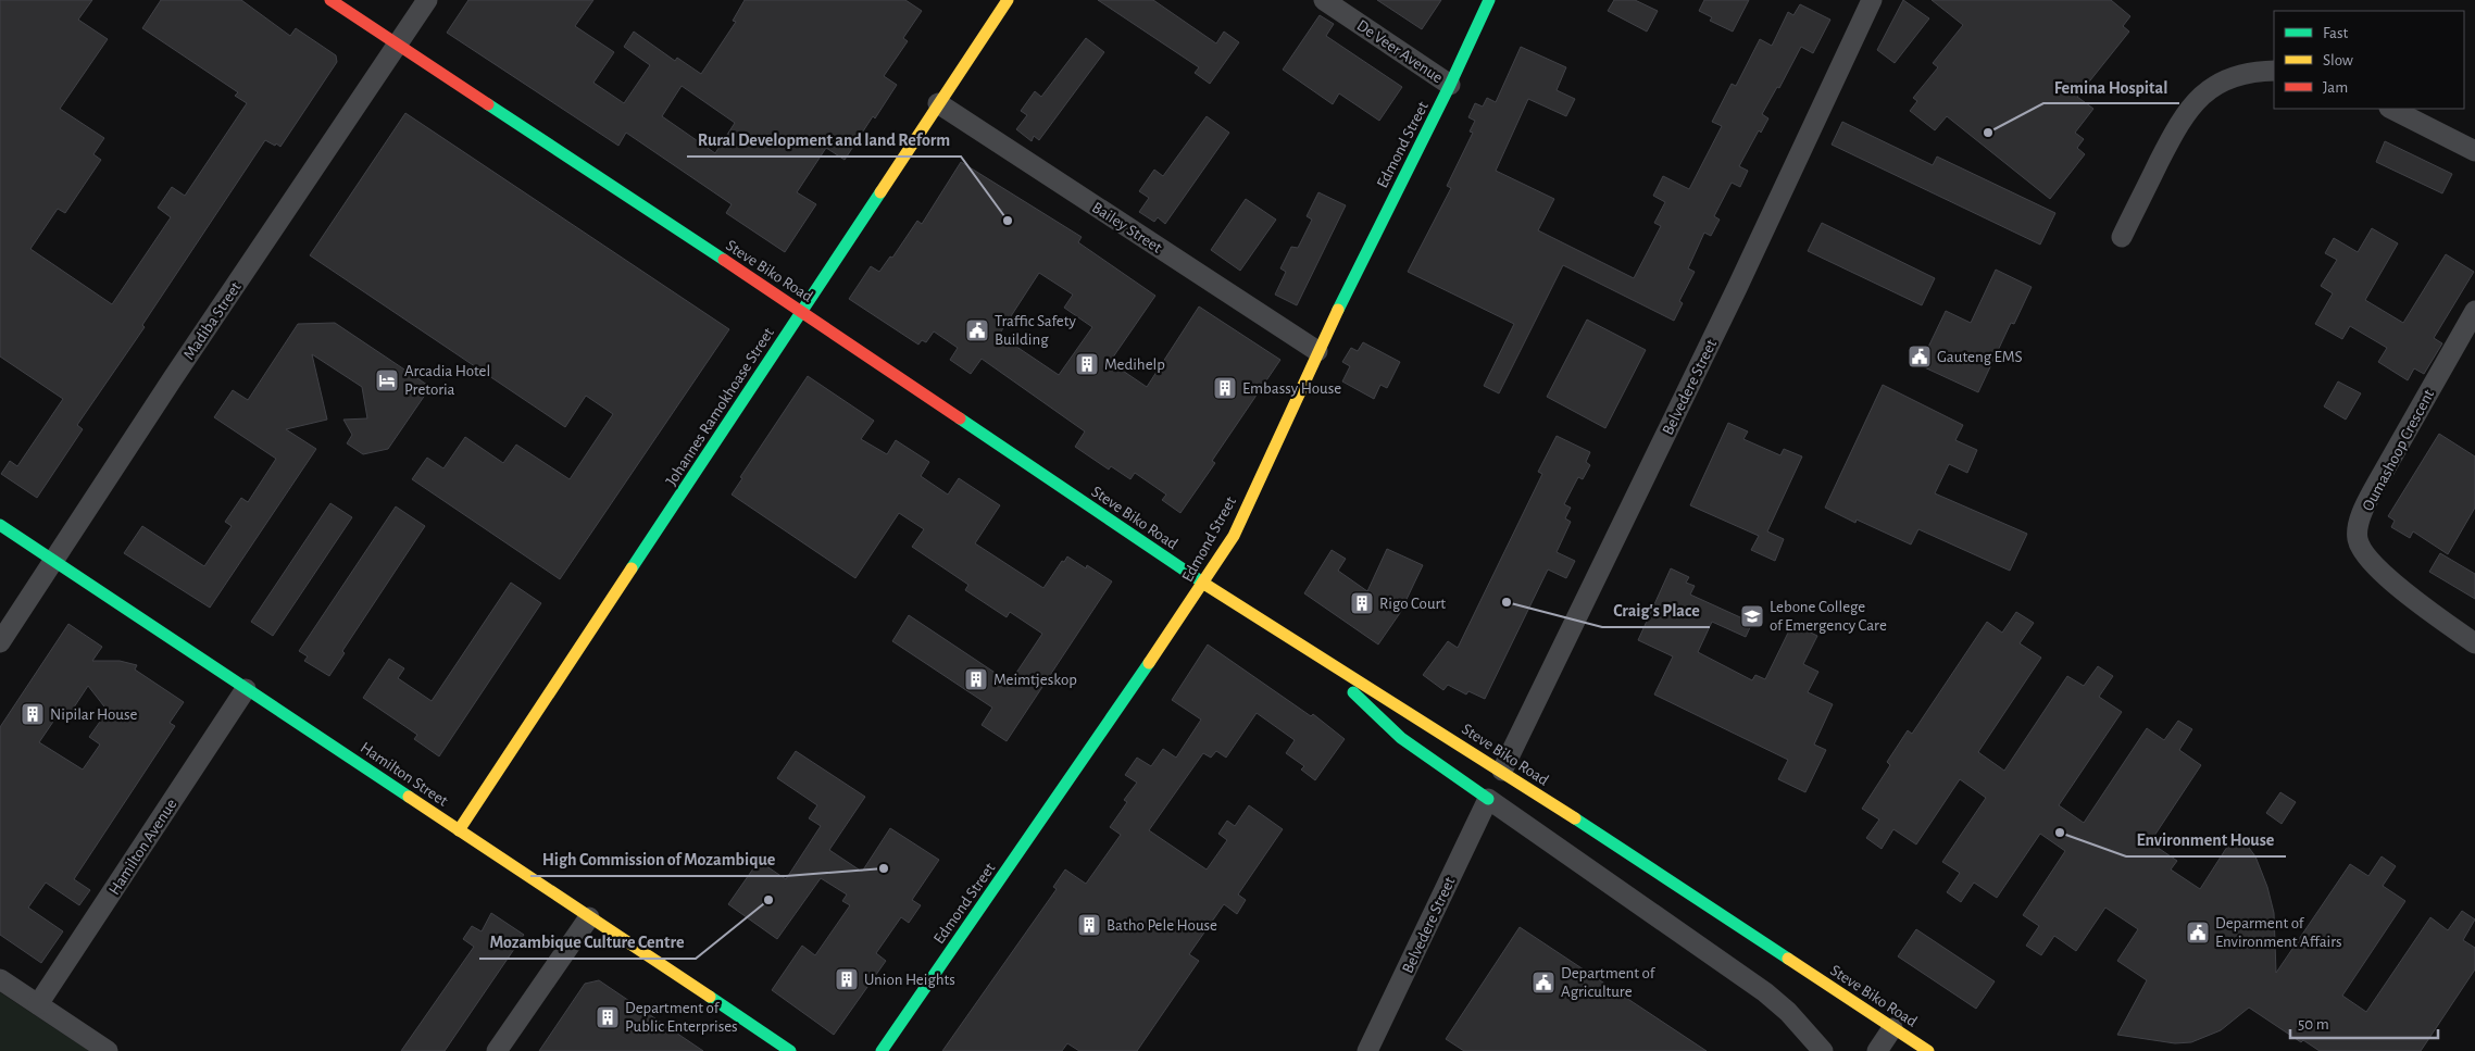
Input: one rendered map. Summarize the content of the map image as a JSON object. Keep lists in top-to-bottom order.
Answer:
{
  "streets": {
    "main road": [
      "Edmond Street",
      "Steve Biko Road",
      "Johannes Ramokhoase Street",
      "Hamilton Street"
    ],
    "street": [
      "De Veer Avenue",
      "Bailey Street",
      "Madiba Street",
      "Belvedere Street",
      "Oumashoop Crescent",
      "Hamilton Avenue"
    ]
  },
  "crossings": [
    ["De Veer Avenue", "Edmond Street"],
    ["Edmond Street", "Bailey Street"],
    ["Edmond Street", "Steve Biko Road"],
    ["Bailey Street", "Johannes Ramokhoase Street"],
    ["Steve Biko Road", "Madiba Street"],
    ["Steve Biko Road", "Belvedere Street"],
    ["Steve Biko Road", "Johannes Ramokhoase Street"],
    ["Madiba Street", "Hamilton Street"],
    ["Johannes Ramokhoase Street", "Hamilton Street"],
    ["Hamilton Street", "Hamilton Avenue"]
  ],
  "places": {
    "other": [
      "Femina Hospital",
      "Rural Development and land Reform",
      "Craig's Place",
      "Environment House",
      "High Commission of Mozambique",
      "Mozambique Culture Centre"
    ],
    "public building": [
      "Traffic Safety Building",
      "Gauteng EMS",
      "Deparment of Environment Affairs",
      "Department of Agriculture"
    ],
    "building": [
      "Medihelp",
      "Embassy House",
      "Rigo Court",
      "Meimtjeskop",
      "Nipilar House",
      "Batho Pele House",
      "Union Heights",
      "Department of Public Enterprises"
    ],
    "hotel": ["Arcadia Hotel Pretoria"],
    "school or university": ["Lebone College of Emergency Care"]
  },
  "legend": ["Fast", "Slow", "Jam"],
  "scale_bar": "50 m"
}
